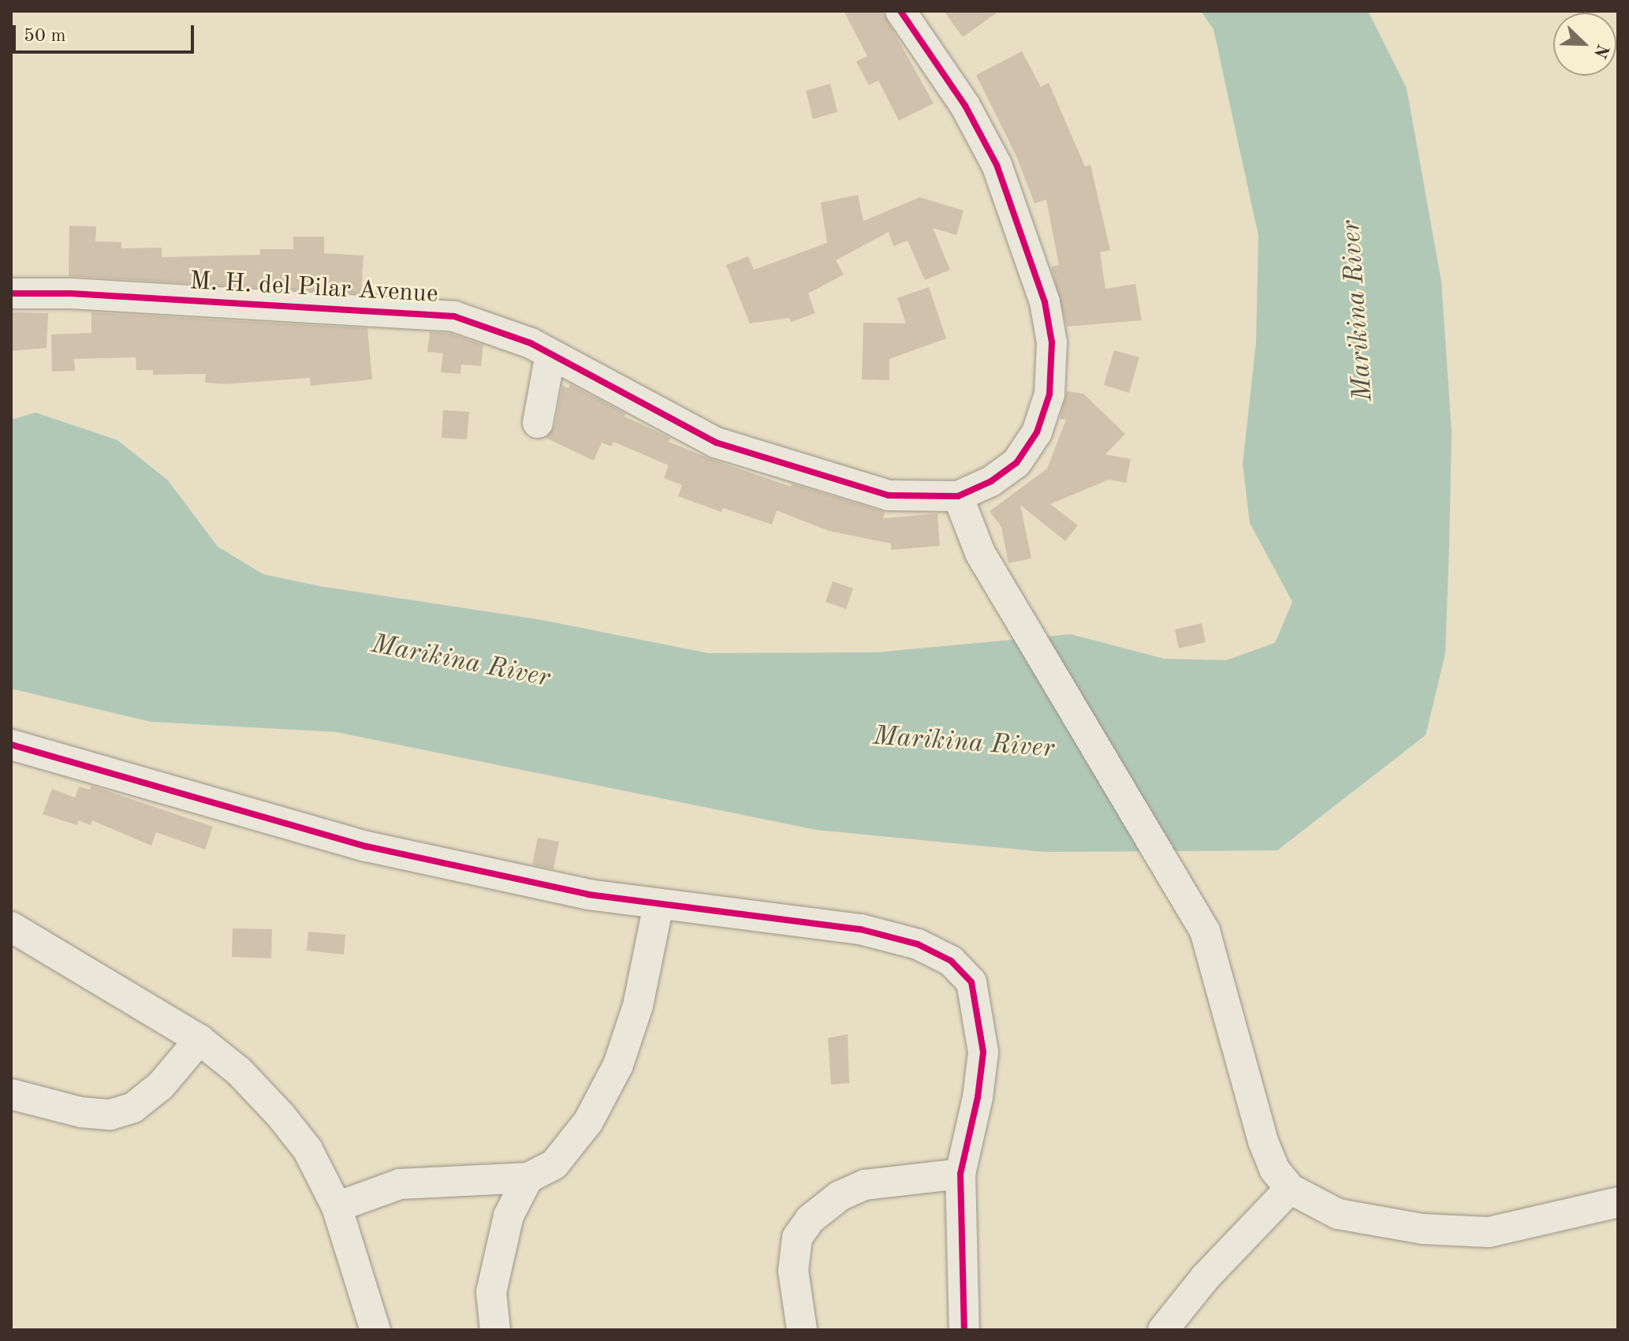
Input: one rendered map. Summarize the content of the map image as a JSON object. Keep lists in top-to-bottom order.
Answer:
{
  "streets": {
    "street": ["M. H. del Pilar Avenue"]
  },
  "water": ["Marikina River"],
  "scale_bar": "50 m",
  "north": "bottom right"
}
